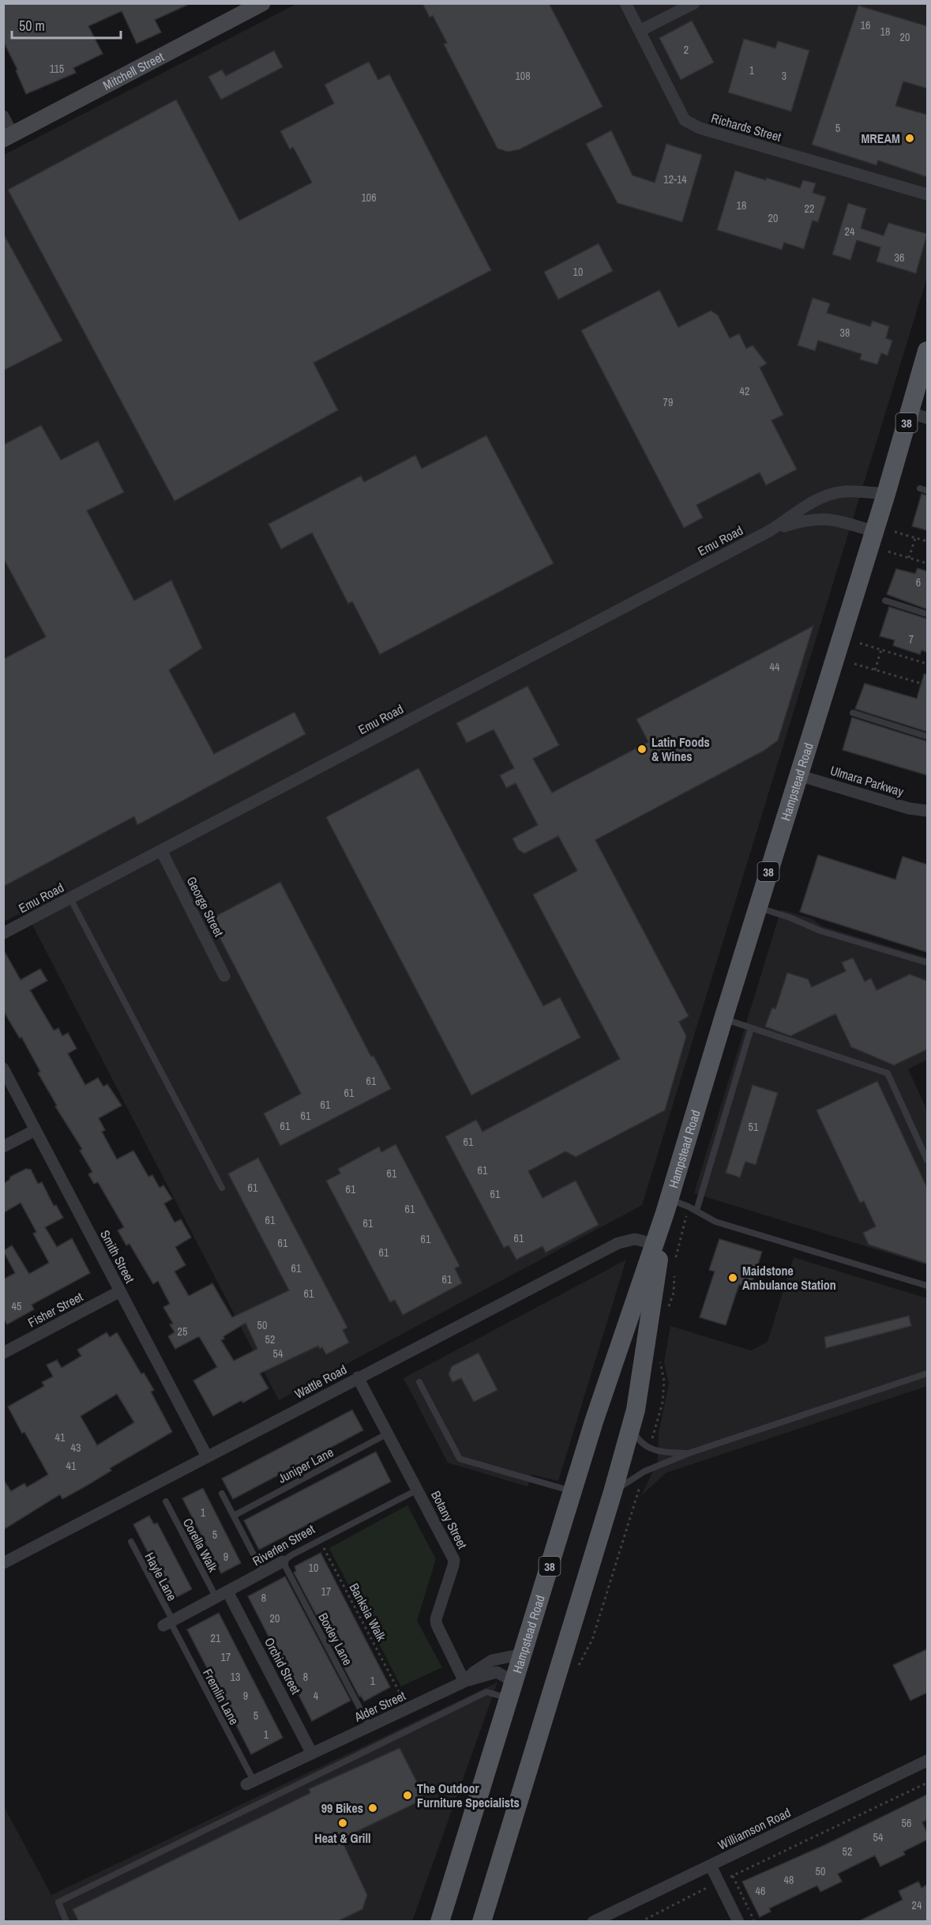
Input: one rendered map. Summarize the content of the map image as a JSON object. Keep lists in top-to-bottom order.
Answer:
{
  "streets": {
    "main road": ["38", "Hampstead Road"],
    "street": [
      "Mitchell Street",
      "Richards Street",
      "Emu Road",
      "Ulmara Parkway",
      "George Street",
      "Smith Street",
      "Fisher Street",
      "Wattle Road",
      "Botany Street",
      "Riverlen Street",
      "Orchid Street",
      "Alder Street",
      "Williamson Road"
    ],
    "lane": [
      "Juniper Lane",
      "Corella Walk",
      "Hayle Lane",
      "Boxley Lane",
      "Fremlin Lane"
    ],
    "path": ["Banksia Walk"]
  },
  "crossings": [
    ["Emu Road", "Hampstead Road"],
    ["Emu Road", "George Street"],
    ["Ulmara Parkway", "Hampstead Road"],
    ["Hampstead Road", "Wattle Road"],
    ["Hampstead Road", "Alder Street"],
    ["Smith Street", "Fisher Street"],
    ["Smith Street", "Wattle Road"],
    ["Wattle Road", "Botany Street"],
    ["Juniper Lane", "Botany Street"],
    ["Botany Street", "Riverlen Street"],
    ["Botany Street", "Alder Street"],
    ["Corella Walk", "Riverlen Street"],
    ["Riverlen Street", "Hayle Lane"],
    ["Riverlen Street", "Banksia Walk"],
    ["Riverlen Street", "Boxley Lane"],
    ["Riverlen Street", "Orchid Street"],
    ["Riverlen Street", "Fremlin Lane"],
    ["Hayle Lane", "Fremlin Lane"],
    ["Boxley Lane", "Alder Street"],
    ["Orchid Street", "Alder Street"],
    ["Fremlin Lane", "Alder Street"]
  ],
  "places": [
    "MREAM",
    "Latin Foods & Wines",
    "Maidstone Ambulance Station",
    "The Outdoor Furniture Specialists",
    "99 Bikes",
    "Heat & Grill"
  ],
  "house_numbers": [
    "16",
    "18",
    "20",
    "2",
    "115",
    "1",
    "108",
    "3",
    "5",
    "12-14",
    "106",
    "18",
    "22",
    "20",
    "24",
    "36",
    "10",
    "38",
    "42",
    "79",
    "6",
    "7",
    "44",
    "61",
    "61",
    "61",
    "61",
    "61",
    "51",
    "61",
    "61",
    "61",
    "61",
    "61",
    "61",
    "61",
    "61",
    "61",
    "61",
    "61",
    "61",
    "61",
    "61",
    "61",
    "61",
    "45",
    "50",
    "25",
    "52",
    "54",
    "41",
    "43",
    "41",
    "1",
    "5",
    "9",
    "10",
    "17",
    "8",
    "20",
    "21",
    "17",
    "13",
    "8",
    "1",
    "9",
    "4",
    "5",
    "1",
    "56",
    "54",
    "52",
    "50",
    "48",
    "46",
    "24"
  ],
  "scale_bar": "50 m"
}
